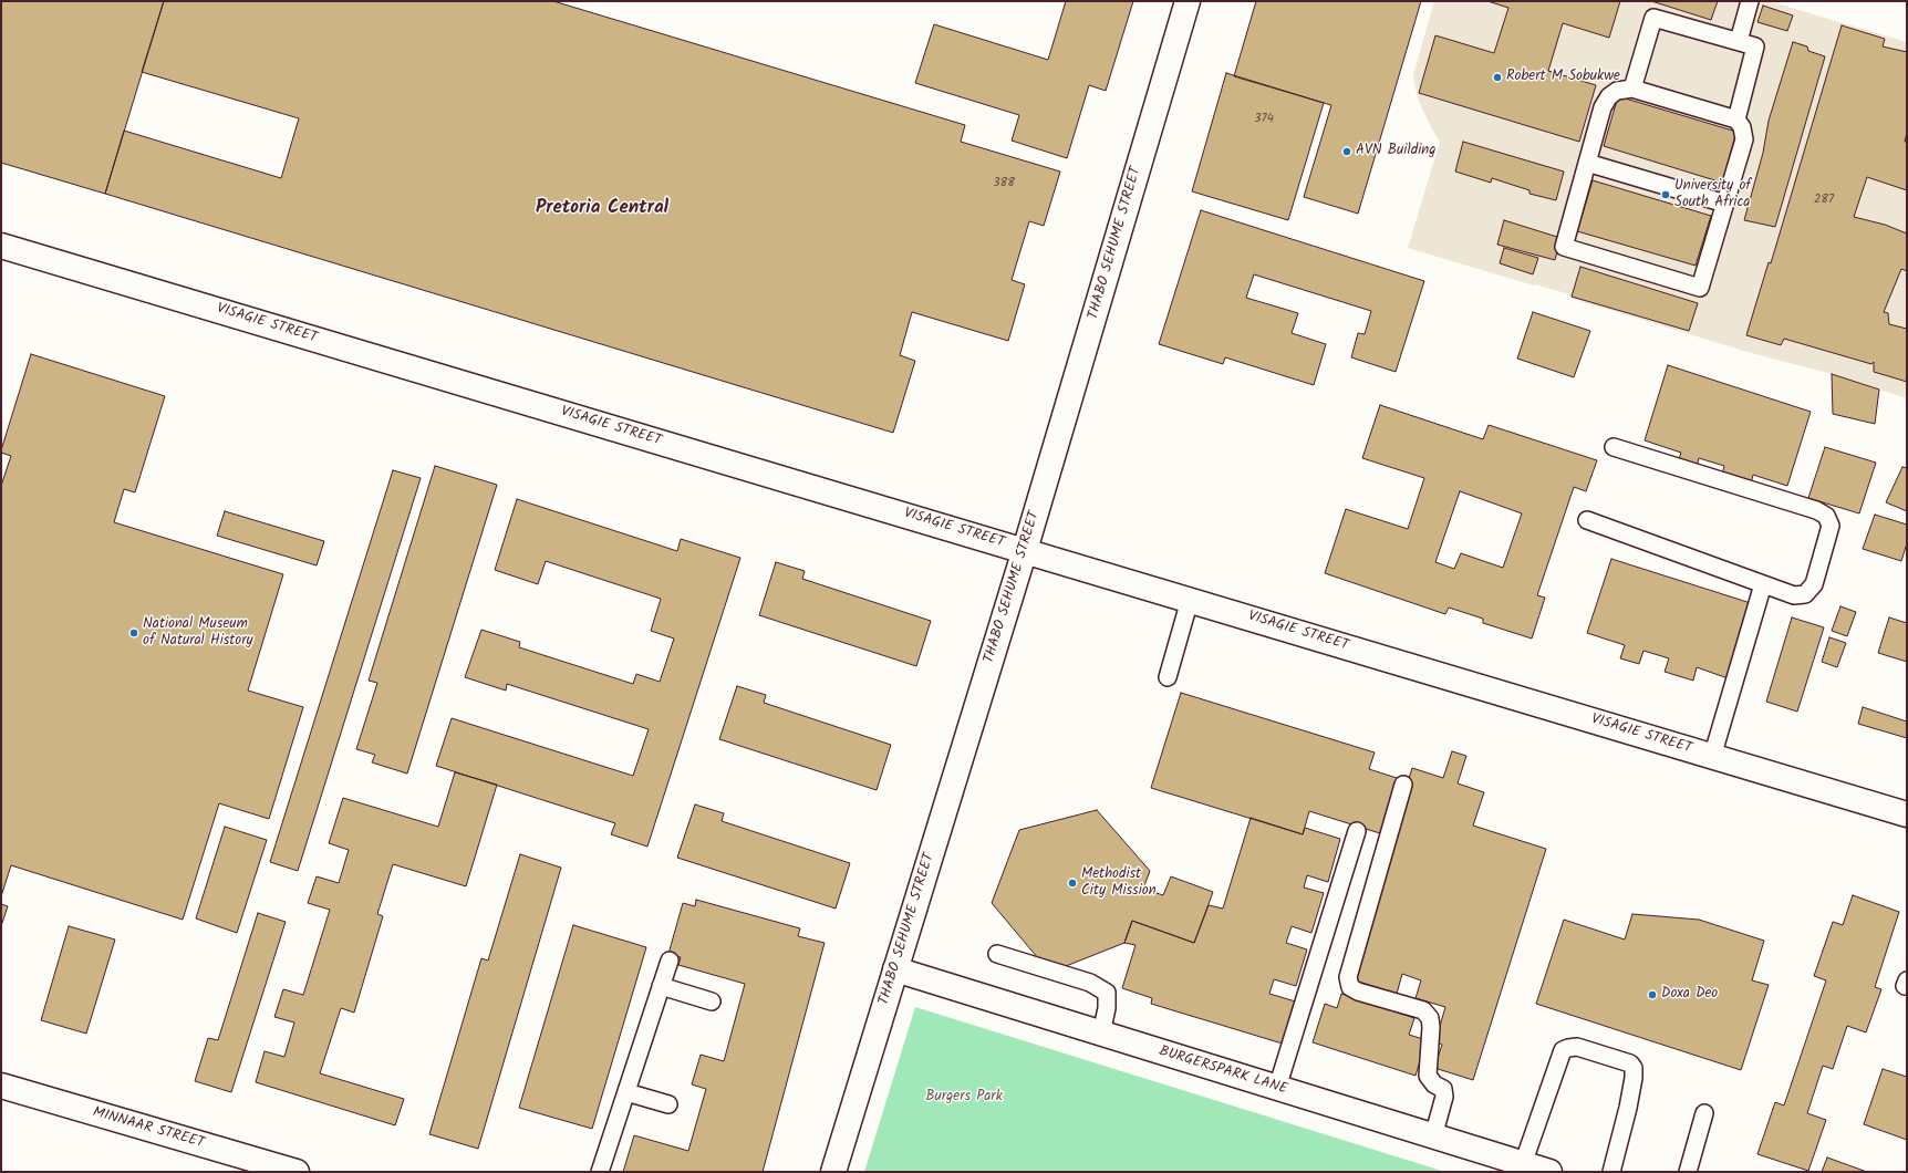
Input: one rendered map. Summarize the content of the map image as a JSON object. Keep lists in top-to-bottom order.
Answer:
{
  "streets": {
    "street": [
      "THABO SEHUME STREET",
      "VISAGIE STREET",
      "BURGERSPARK LANE",
      "MINNAAR STREET"
    ]
  },
  "crossings": [
    ["THABO SEHUME STREET", "VISAGIE STREET"],
    ["THABO SEHUME STREET", "BURGERSPARK LANE"]
  ],
  "districts": ["Pretoria Central"],
  "parks": ["Burgers Park"],
  "places": [
    "Robert M Sobukwe",
    "AVN Building",
    "University of South Africa",
    "National Museum of Natural History",
    "Methodist City Mission",
    "Doxa Deo"
  ],
  "house_numbers": ["374", "388", "287"]
}
